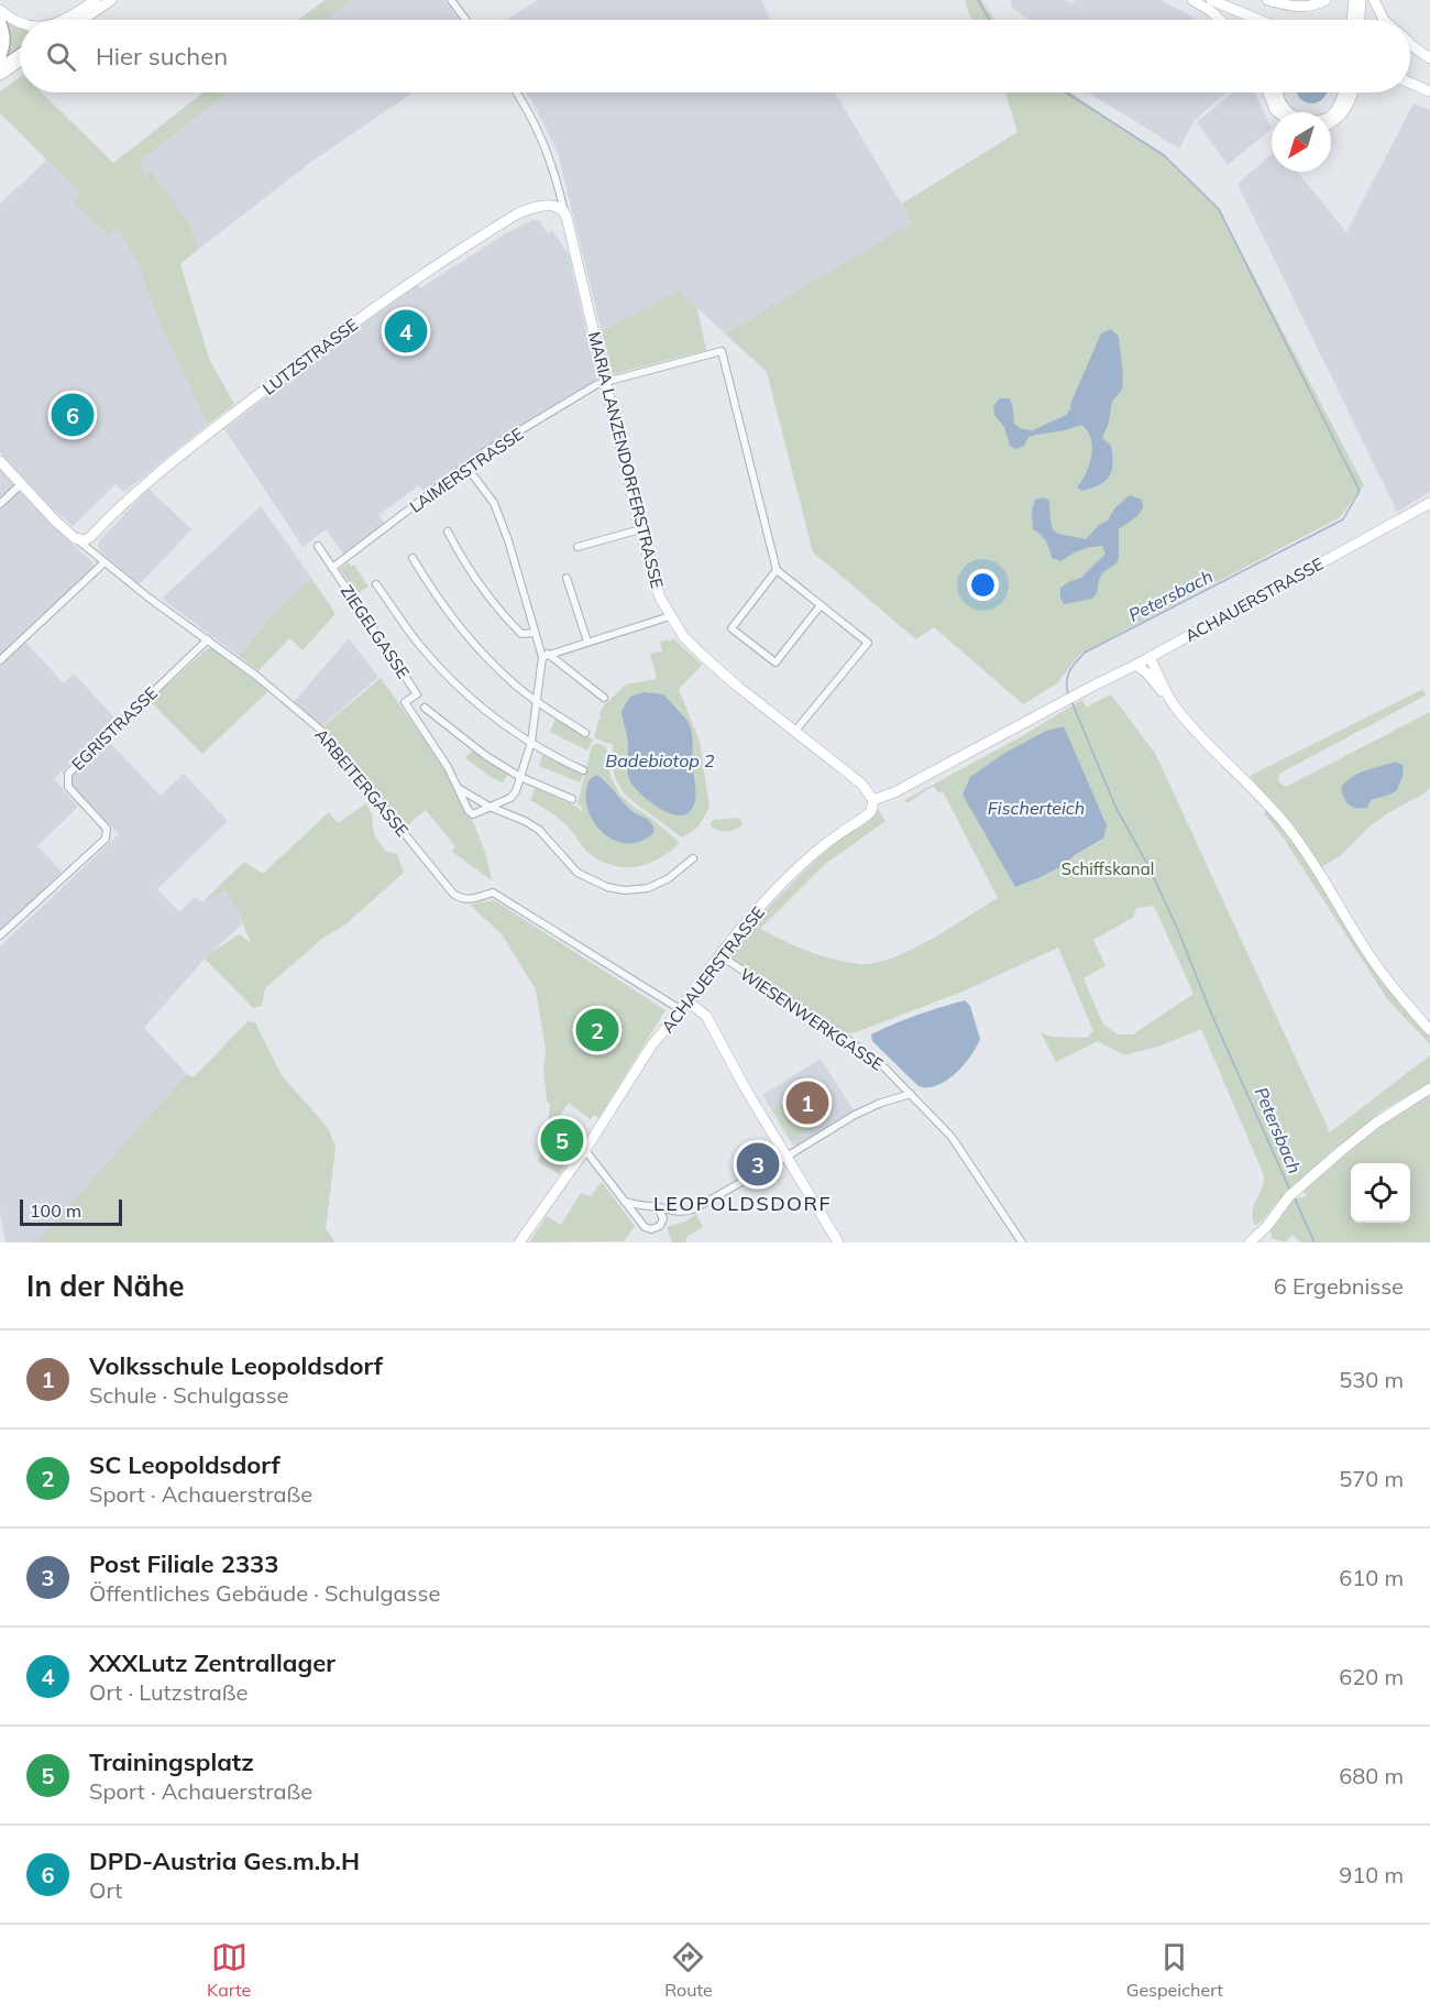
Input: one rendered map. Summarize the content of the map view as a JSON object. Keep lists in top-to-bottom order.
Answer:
{
  "streets": {
    "street": [
      "LUTZSTRASSE",
      "MARIA LANZENDORFERSTRASSE",
      "LAIMERSTRASSE",
      "ACHAUERSTRASSE",
      "ZIEGELGASSE",
      "EGRISTRASSE",
      "ARBEITERGASSE",
      "WIESENWERKGASSE"
    ]
  },
  "crossings": [
    ["LUTZSTRASSE", "MARIA LANZENDORFERSTRASSE"],
    ["LUTZSTRASSE", "ARBEITERGASSE"],
    ["MARIA LANZENDORFERSTRASSE", "LAIMERSTRASSE"],
    ["MARIA LANZENDORFERSTRASSE", "ACHAUERSTRASSE"],
    ["LAIMERSTRASSE", "ZIEGELGASSE"],
    ["ACHAUERSTRASSE", "ARBEITERGASSE"],
    ["ACHAUERSTRASSE", "WIESENWERKGASSE"],
    ["EGRISTRASSE", "ARBEITERGASSE"]
  ],
  "districts": ["LEOPOLDSDORF"],
  "water": ["Petersbach", "Badebiotop 2", "Fischerteich"],
  "parks": ["Schiffskanal"],
  "scale_bar": "100 m",
  "north": "bottom left",
  "page": {
    "search": "Hier suchen",
    "pins": [
      "4",
      "6",
      "2",
      "1",
      "5",
      "3"
    ],
    "scale": "100 m",
    "heading": ["In der Nähe", "6 Ergebnisse"],
    "list": [
      {
        "mark": "1",
        "name": "Volksschule Leopoldsdorf",
        "note": "Schule · Schulgasse",
        "value": "530 m"
      },
      {
        "mark": "2",
        "name": "SC Leopoldsdorf",
        "note": "Sport · Achauerstraße",
        "value": "570 m"
      },
      {
        "mark": "3",
        "name": "Post Filiale 2333",
        "note": "Öffentliches Gebäude · Schulgasse",
        "value": "610 m"
      },
      {
        "mark": "4",
        "name": "XXXLutz Zentrallager",
        "note": "Ort · Lutzstraße",
        "value": "620 m"
      },
      {
        "mark": "5",
        "name": "Trainingsplatz",
        "note": "Sport · Achauerstraße",
        "value": "680 m"
      },
      {
        "mark": "6",
        "name": "DPD-Austria Ges.m.b.H",
        "note": "Ort",
        "value": "910 m"
      }
    ],
    "nav": ["Karte", "Route", "Gespeichert"]
  }
}
